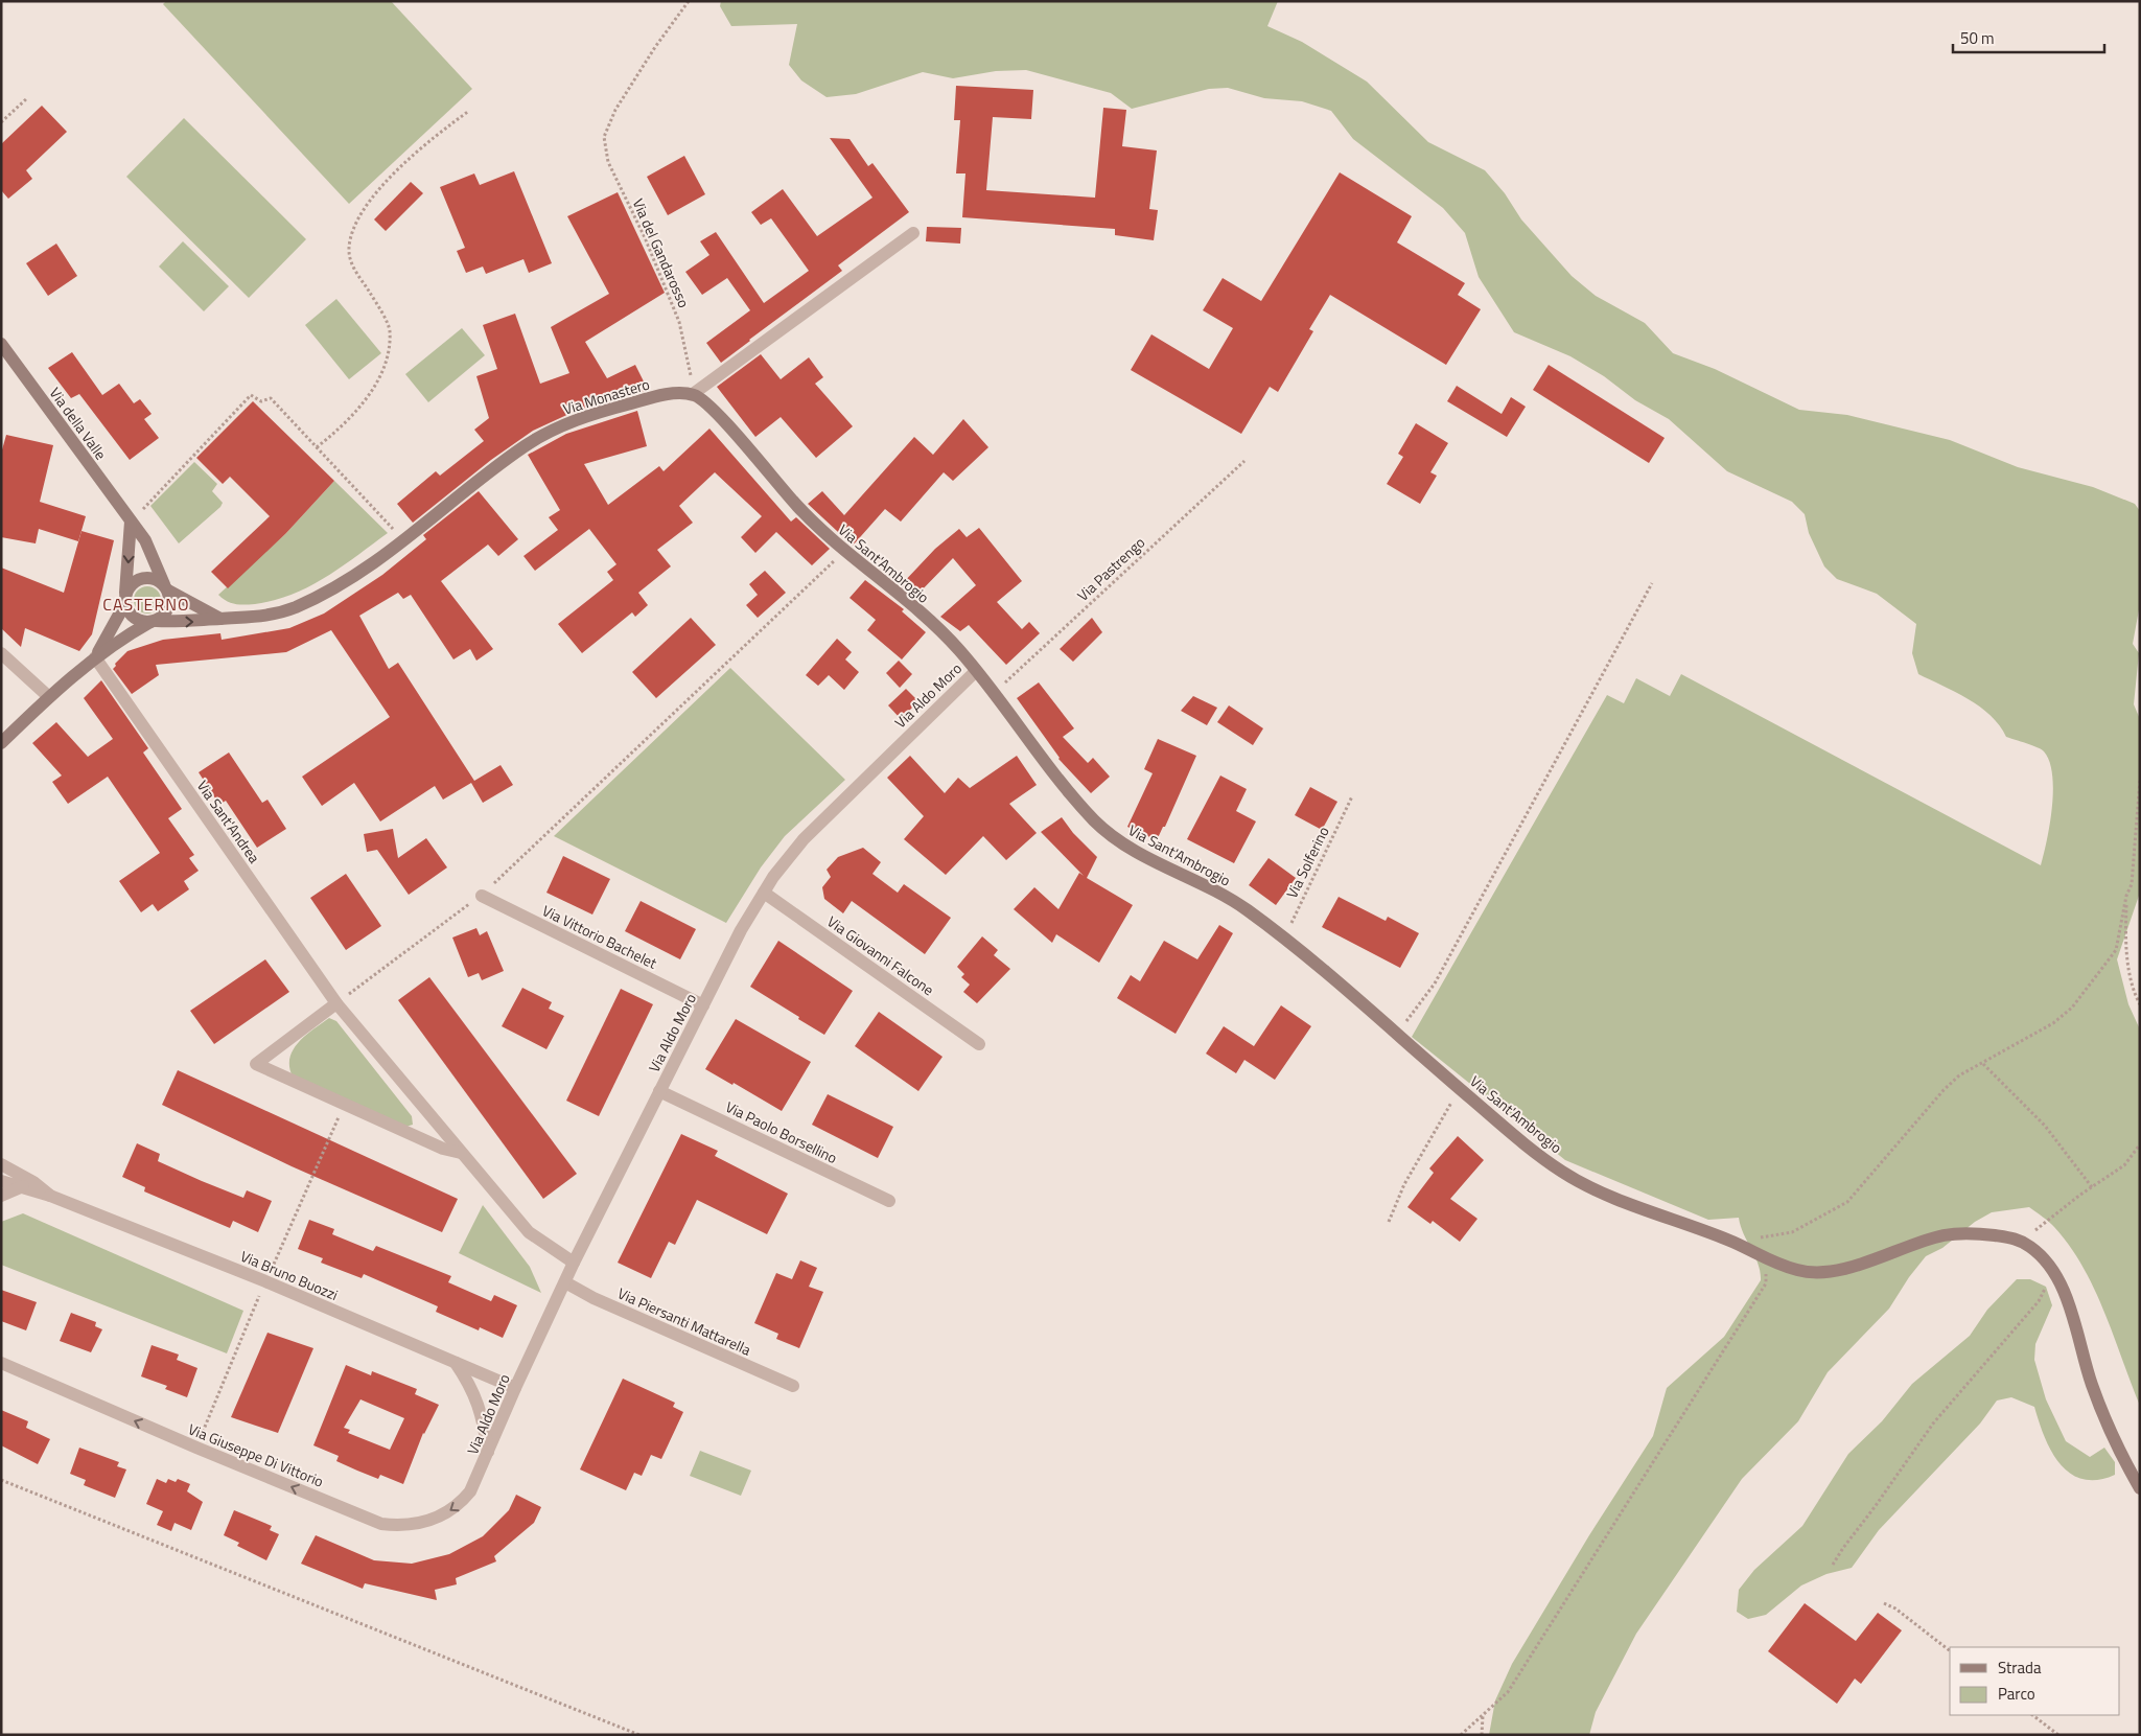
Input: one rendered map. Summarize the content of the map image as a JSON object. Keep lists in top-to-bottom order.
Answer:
{
  "streets": {
    "street": [
      "Via Monastero",
      "Via della Valle",
      "Via Sant'Ambrogio",
      "Via Aldo Moro",
      "Via Sant'Andrea",
      "Via Vittorio Bachelet",
      "Via Giovanni Falcone",
      "Via Paolo Borsellino",
      "Via Bruno Buozzi",
      "Via Piersanti Mattarella",
      "Via Giuseppe Di Vittorio"
    ],
    "path": ["Via del Gandarosso", "Via Pastrengo", "Via Solferino"]
  },
  "crossings": [
    ["Via del Gandarosso", "Via Monastero"],
    ["Via del Gandarosso", "Via Sant'Ambrogio"],
    ["Via Monastero", "Via della Valle"],
    ["Via Monastero", "Via Sant'Ambrogio"],
    ["Via Sant'Ambrogio", "Via Pastrengo"],
    ["Via Sant'Ambrogio", "Via Aldo Moro"],
    ["Via Sant'Ambrogio", "Via Solferino"],
    ["Via Aldo Moro", "Via Sant'Andrea"],
    ["Via Aldo Moro", "Via Vittorio Bachelet"],
    ["Via Aldo Moro", "Via Giovanni Falcone"],
    ["Via Aldo Moro", "Via Paolo Borsellino"],
    ["Via Aldo Moro", "Via Bruno Buozzi"],
    ["Via Aldo Moro", "Via Piersanti Mattarella"],
    ["Via Aldo Moro", "Via Giuseppe Di Vittorio"]
  ],
  "one_way": ["Via Giuseppe Di Vittorio"],
  "districts": ["CASTERNO"],
  "legend": ["Strada", "Parco"],
  "scale_bar": "50 m"
}
